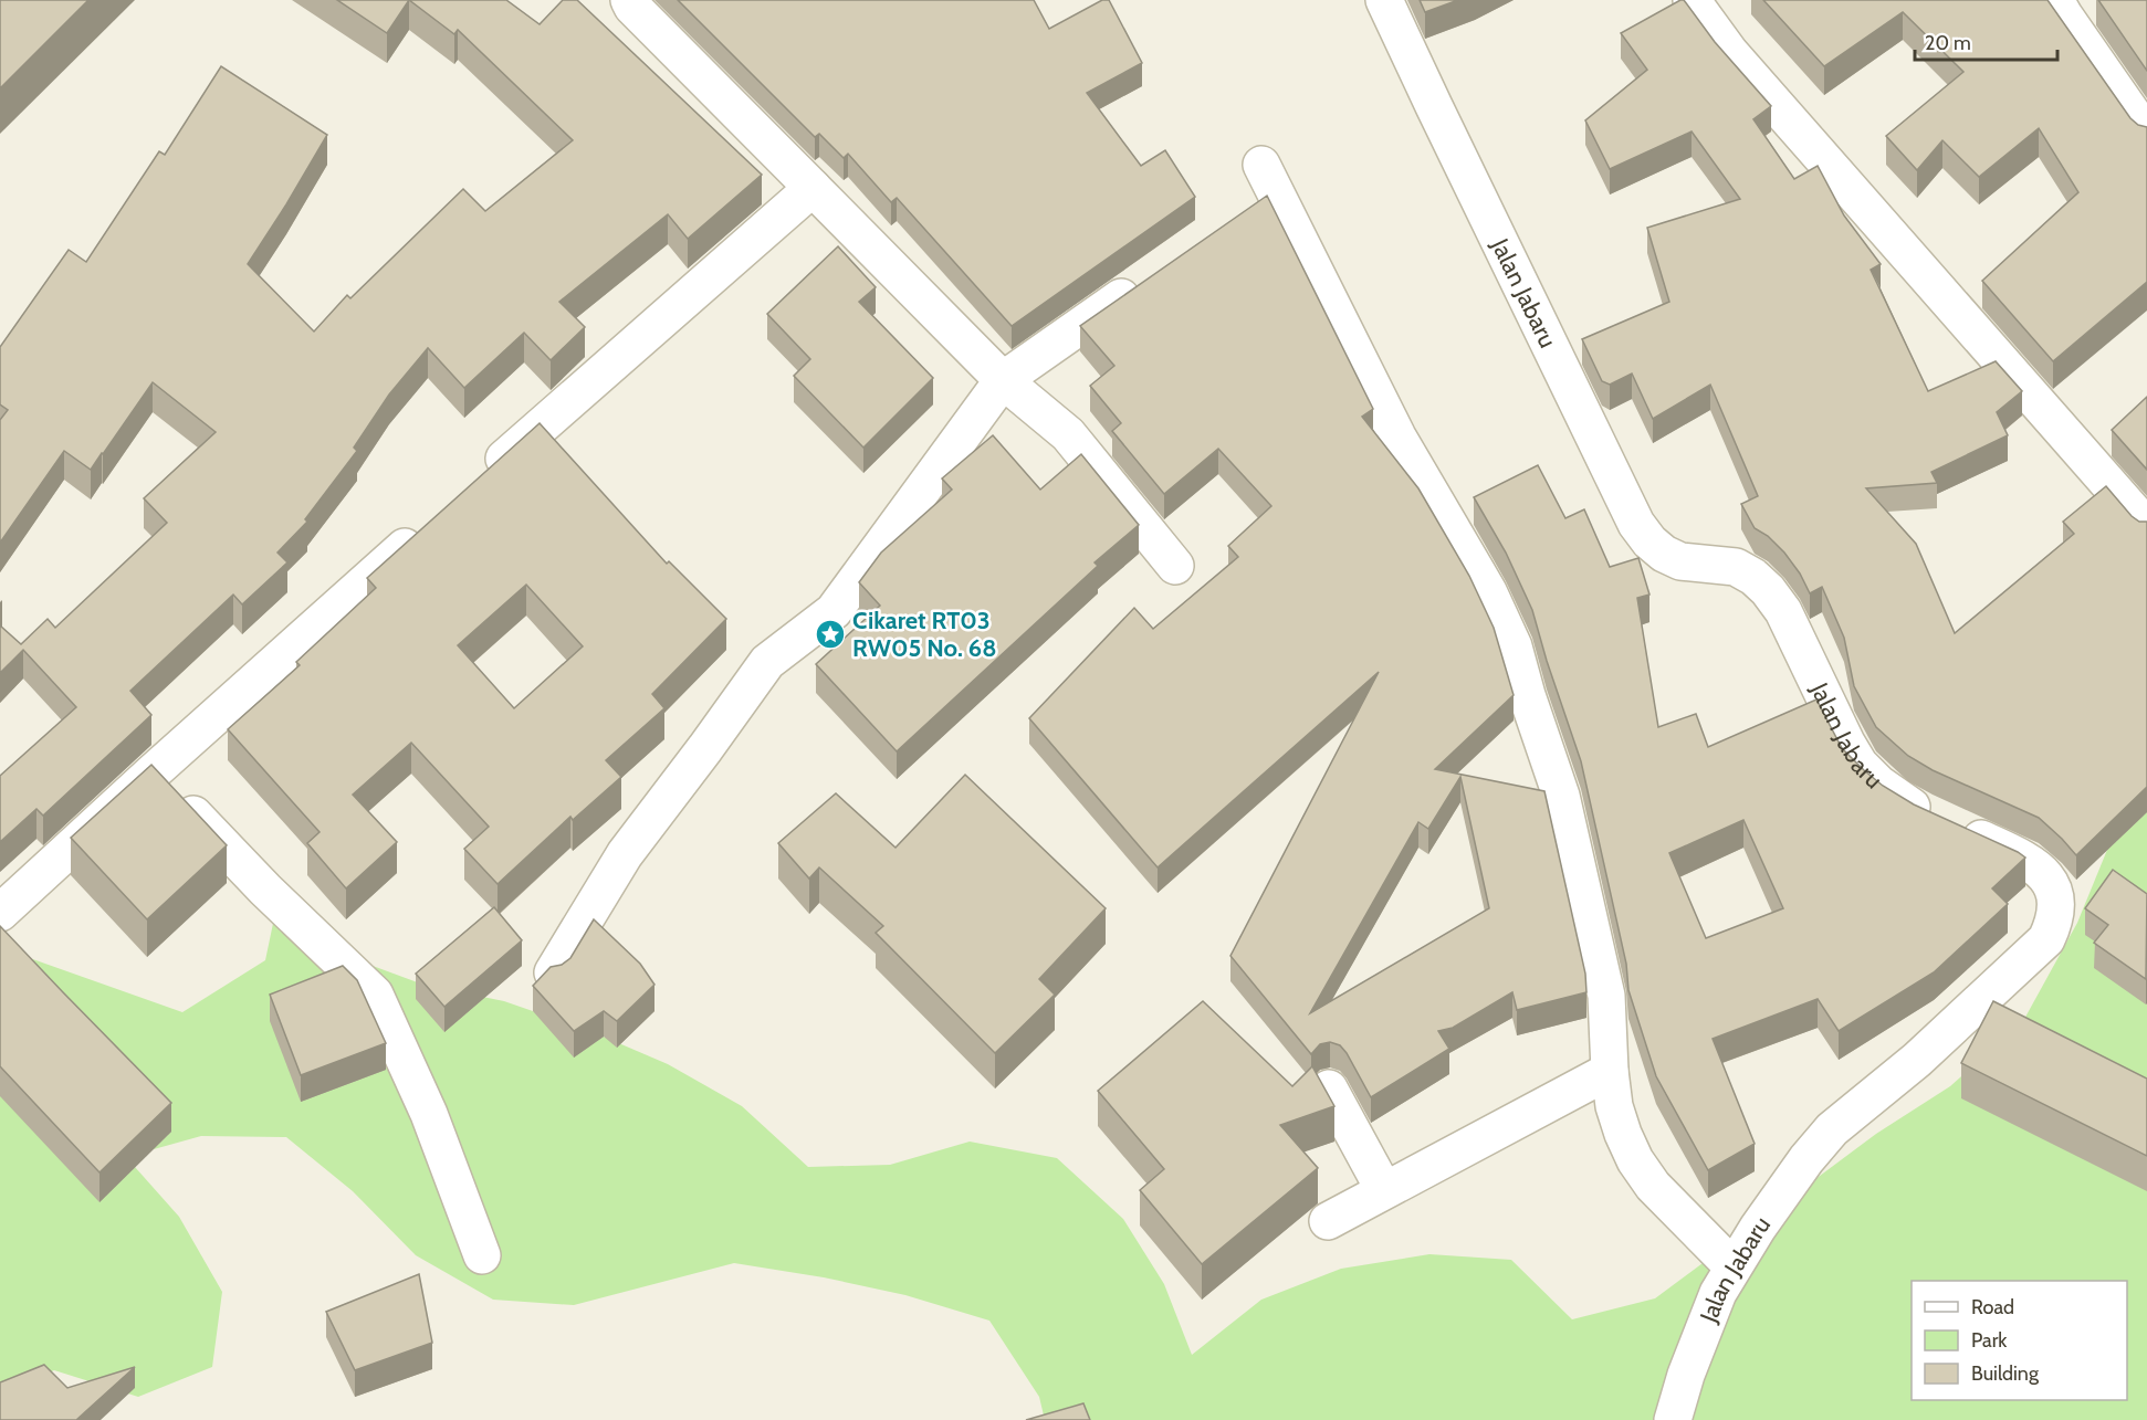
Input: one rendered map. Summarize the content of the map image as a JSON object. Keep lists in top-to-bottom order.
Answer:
{
  "streets": {
    "street": ["Jalan Jabaru"]
  },
  "places": {
    "place": ["Cikaret RT03 RW05 No. 68"]
  },
  "legend": ["Road", "Park", "Building"],
  "scale_bar": "20 m"
}
